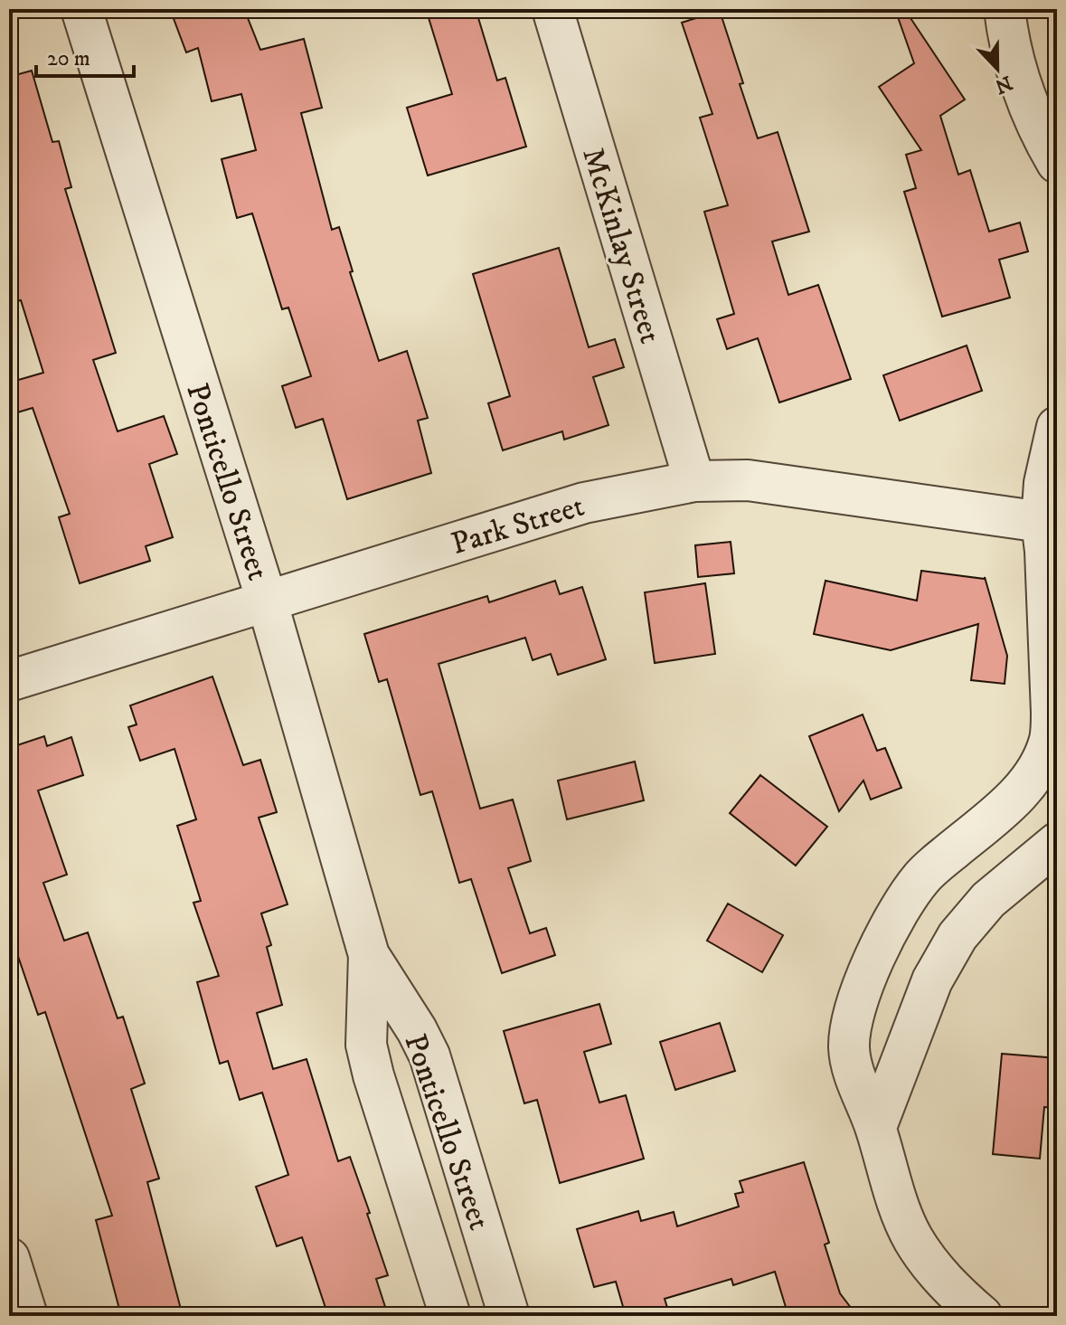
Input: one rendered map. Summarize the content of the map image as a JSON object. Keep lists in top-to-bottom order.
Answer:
{
  "streets": {
    "street": ["McKinlay Street", "Ponticello Street", "Park Street"]
  },
  "crossings": [
    ["McKinlay Street", "Park Street"],
    ["Ponticello Street", "Park Street"]
  ],
  "scale_bar": "20 m",
  "north": "bottom"
}
